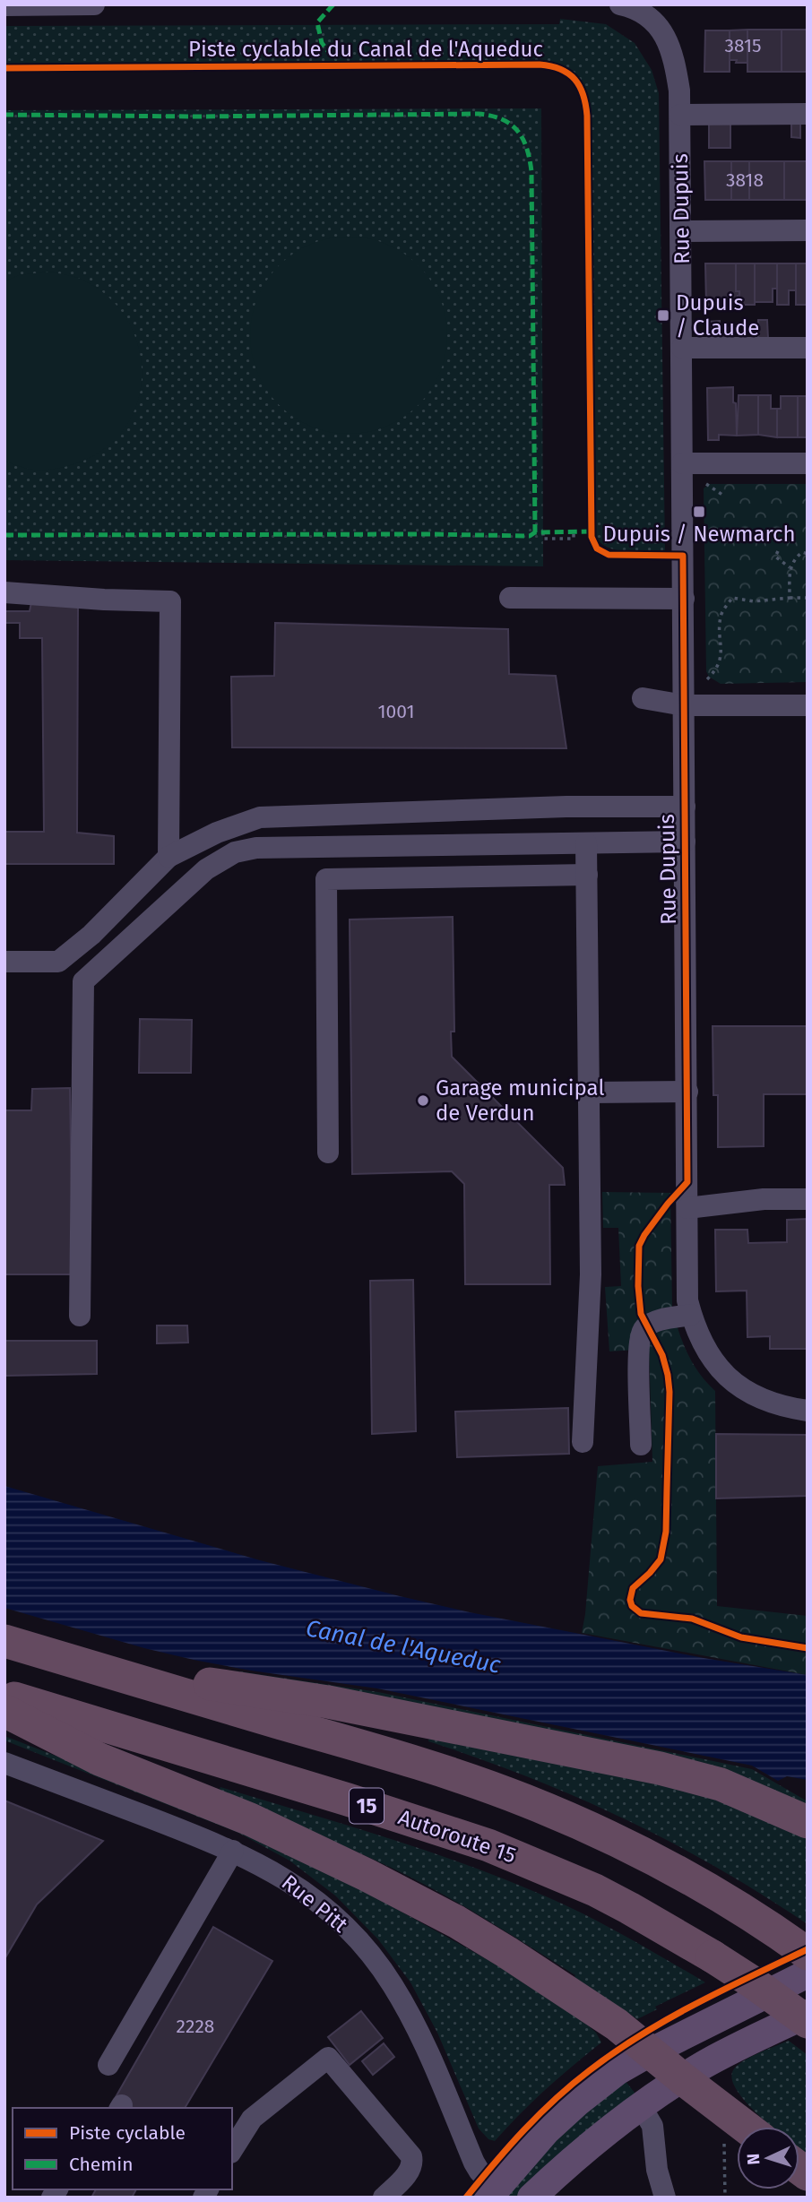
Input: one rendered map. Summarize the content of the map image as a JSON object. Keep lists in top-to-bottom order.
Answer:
{
  "streets": {
    "highway": ["15", "Autoroute 15"],
    "street": ["Rue Dupuis", "Rue Pitt"],
    "cycle path": ["Piste cyclable du Canal de l'Aqueduc"]
  },
  "water": ["Canal de l'Aqueduc"],
  "places": {
    "transit": ["Dupuis / Claude", "Dupuis / Newmarch"],
    "other": ["Garage municipal de Verdun"]
  },
  "house_numbers": [
    "3815",
    "3818",
    "1001",
    "2228"
  ],
  "legend": ["Piste cyclable", "Chemin"],
  "north": "left"
}
